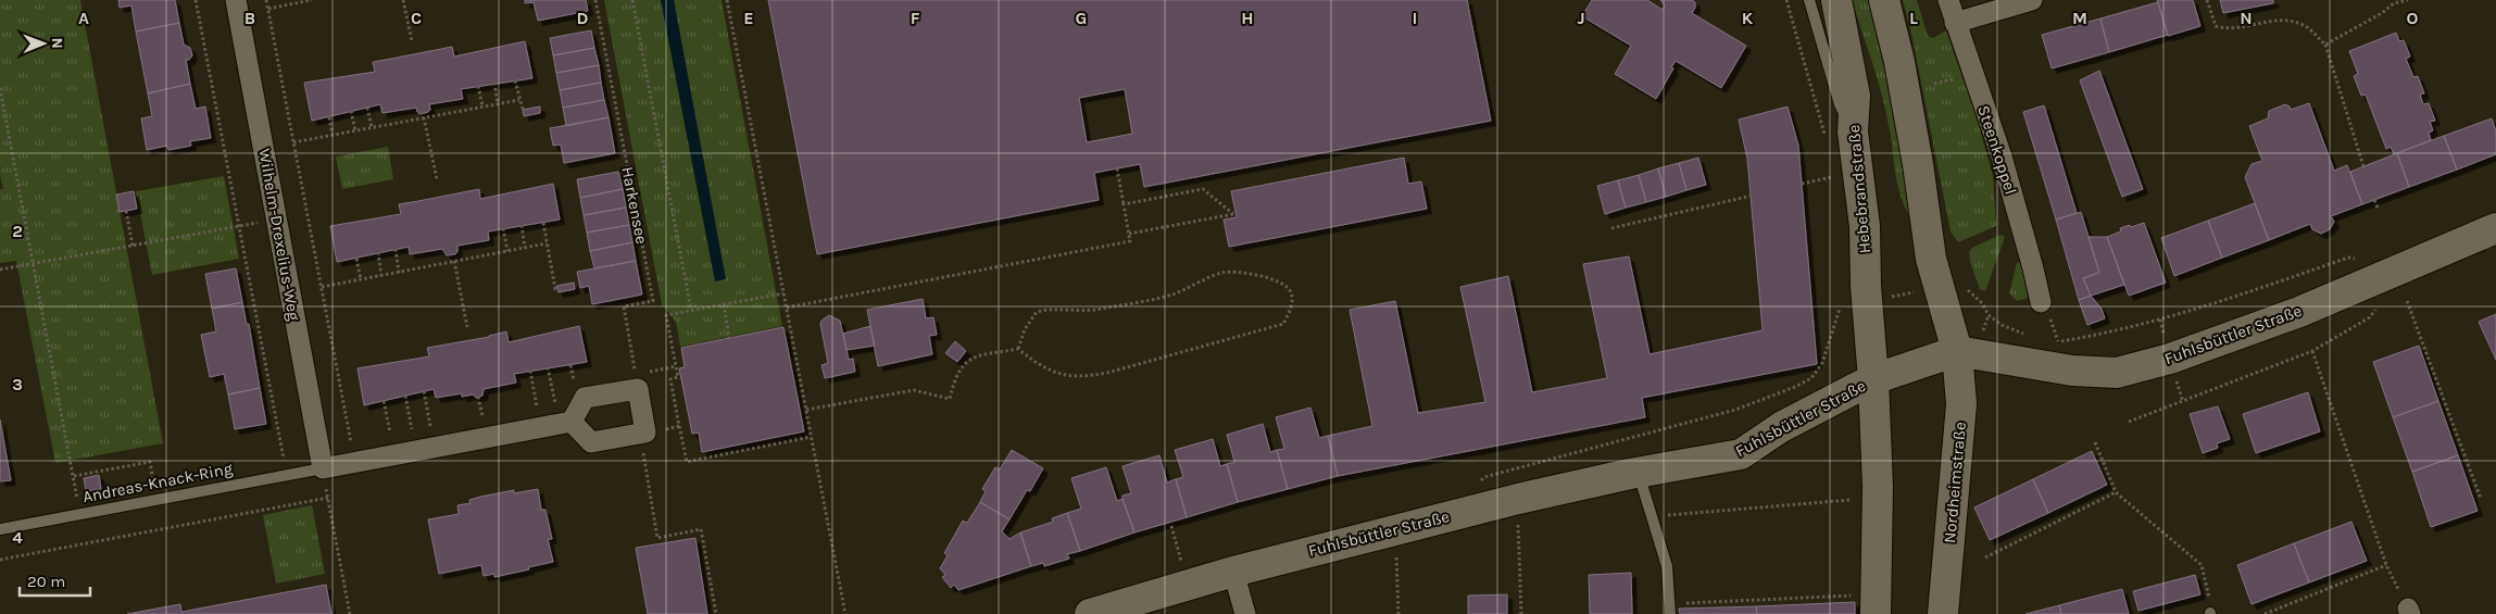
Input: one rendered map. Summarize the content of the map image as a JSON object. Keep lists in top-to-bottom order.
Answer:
{
  "streets": {
    "main road": ["Hebebrandstraße", "Fuhlsbüttler Straße", "Nordheimstraße"],
    "street": ["Steenkoppel", "Wilhelm-Drexelius-Weg"],
    "lane": ["Andreas-Knack-Ring"],
    "path": ["Harkensee"]
  },
  "crossings": [
    ["Hebebrandstraße", "Fuhlsbüttler Straße"],
    ["Wilhelm-Drexelius-Weg", "Andreas-Knack-Ring"],
    ["Fuhlsbüttler Straße", "Nordheimstraße"]
  ],
  "scale_bar": "20 m",
  "north": "right",
  "grid": {
    "columns": [
      "A",
      "B",
      "C",
      "D",
      "E",
      "F",
      "G",
      "H",
      "I",
      "J",
      "K",
      "L",
      "M",
      "N",
      "O"
    ],
    "rows": ["2", "3", "4"]
  }
}
